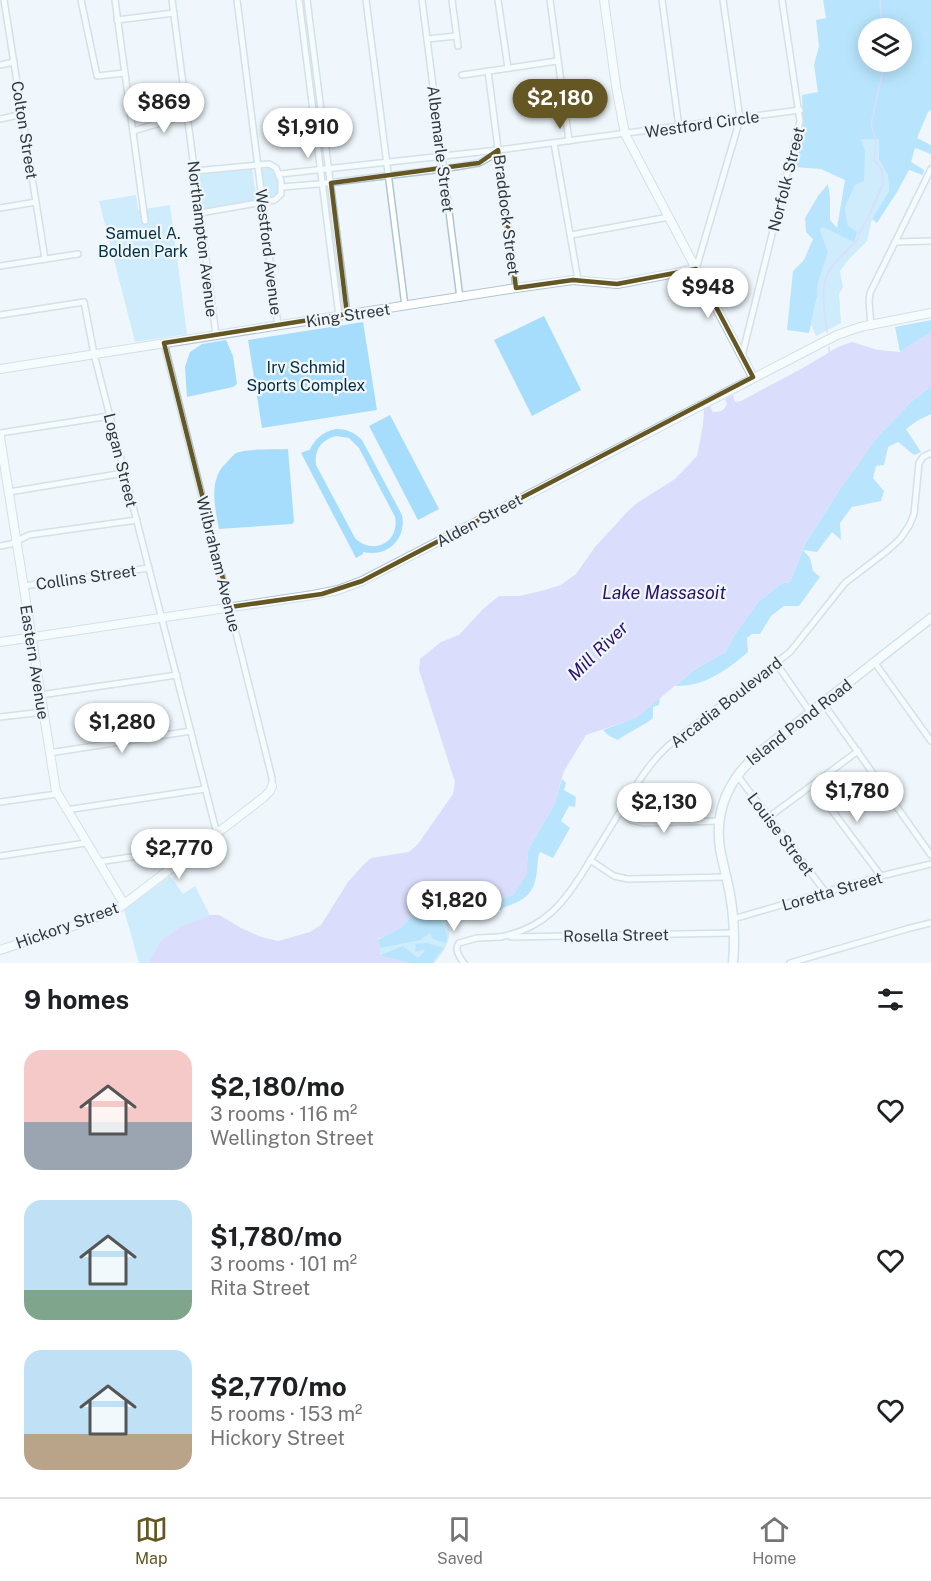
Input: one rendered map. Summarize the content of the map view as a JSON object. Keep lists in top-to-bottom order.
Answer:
{
  "streets": {
    "main road": ["Island Pond Road"],
    "street": [
      "Westford Circle",
      "Colton Street",
      "Albemarle Street",
      "Norfolk Street",
      "Braddock Street",
      "Northampton Avenue",
      "Westford Avenue",
      "King Street",
      "Logan Street",
      "Alden Street",
      "Wilbraham Avenue",
      "Collins Street",
      "Eastern Avenue",
      "Arcadia Boulevard",
      "Louise Street",
      "Loretta Street",
      "Hickory Street",
      "Rosella Street"
    ]
  },
  "crossings": [
    ["Westford Circle", "Albemarle Street"],
    ["Westford Circle", "Norfolk Street"],
    ["Westford Circle", "Braddock Street"],
    ["Albemarle Street", "King Street"],
    ["Braddock Street", "King Street"],
    ["Northampton Avenue", "King Street"],
    ["Westford Avenue", "King Street"],
    ["King Street", "Logan Street"],
    ["King Street", "Wilbraham Avenue"],
    ["Logan Street", "Alden Street"],
    ["Logan Street", "Collins Street"],
    ["Logan Street", "Hickory Street"],
    ["Alden Street", "Wilbraham Avenue"],
    ["Alden Street", "Eastern Avenue"],
    ["Wilbraham Avenue", "Hickory Street"],
    ["Collins Street", "Eastern Avenue"],
    ["Eastern Avenue", "Hickory Street"],
    ["Arcadia Boulevard", "Rosella Street"],
    ["Island Pond Road", "Louise Street"],
    ["Island Pond Road", "Loretta Street"],
    ["Island Pond Road", "Rosella Street"],
    ["Louise Street", "Loretta Street"]
  ],
  "water": ["Lake Massasoit", "Mill River"],
  "parks": ["Samuel A. Bolden Park", "Irv Schmid Sports Complex"],
  "page": {
    "price": [
      "$2,180",
      "$869",
      "$1,910",
      "$948",
      "$1,280",
      "$1,780",
      "$2,130",
      "$2,770",
      "$1,820"
    ],
    "heading": "9 homes",
    "list": [
      {
        "name": "$2,180/mo",
        "note": "3 rooms · 116 m² · Wellington Street"
      },
      {
        "name": "$1,780/mo",
        "note": "3 rooms · 101 m² · Rita Street"
      },
      {
        "name": "$2,770/mo",
        "note": "5 rooms · 153 m² · Hickory Street"
      }
    ],
    "tabs": ["Map", "Saved", "Home"]
  }
}
